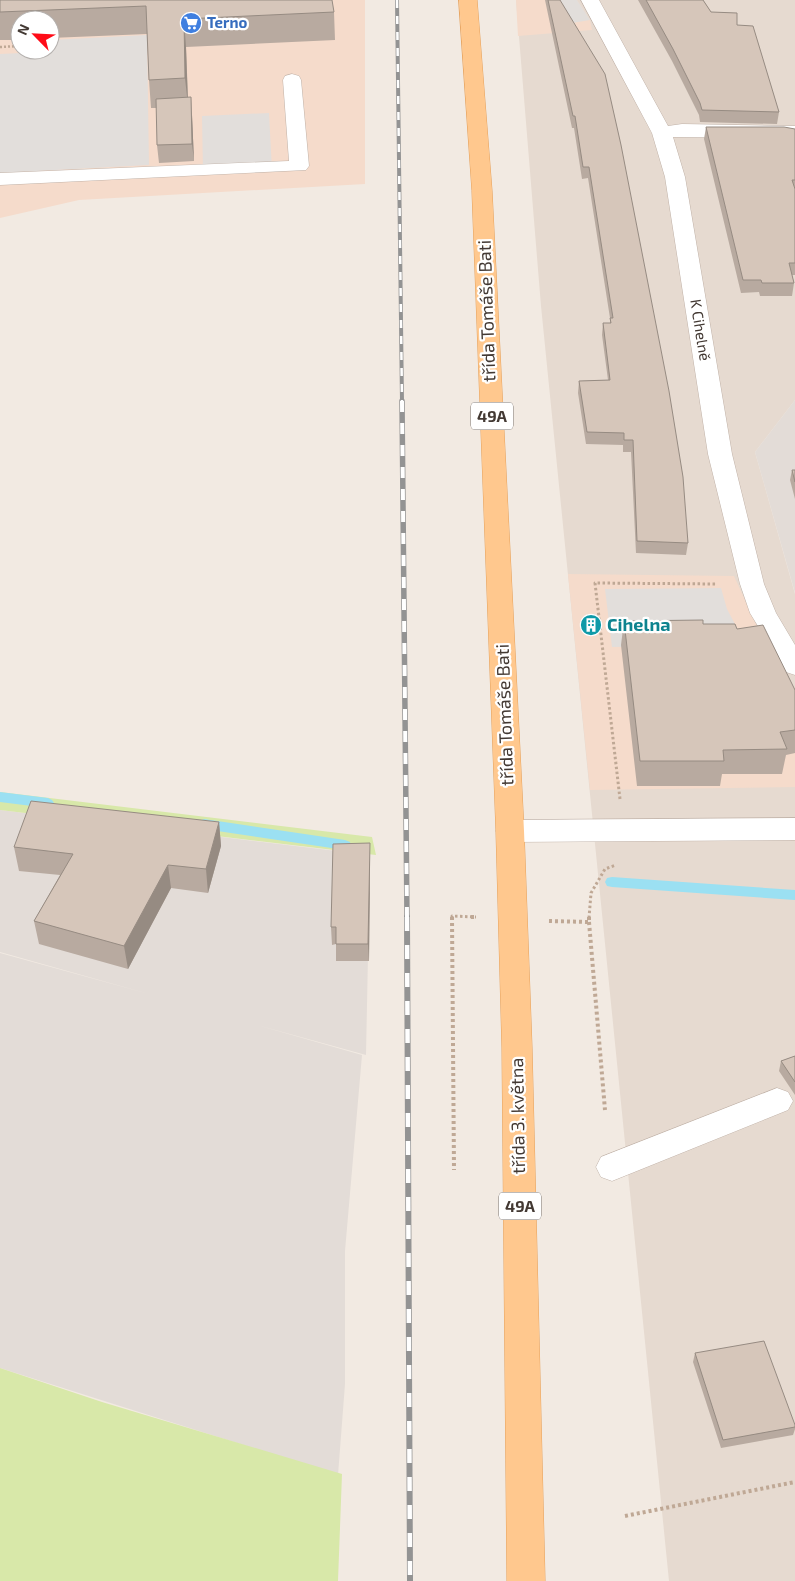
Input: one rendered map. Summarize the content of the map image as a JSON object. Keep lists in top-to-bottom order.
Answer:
{
  "streets": {
    "main road": ["třída Tomáše Bati", "49A", "třída 3. května"],
    "street": ["K Cihelně"]
  },
  "crossings": [
    ["třída Tomáše Bati", "třída 3. května"]
  ],
  "places": {
    "supermarket": ["Terno"],
    "building": ["Cihelna"]
  },
  "north": "top left"
}
